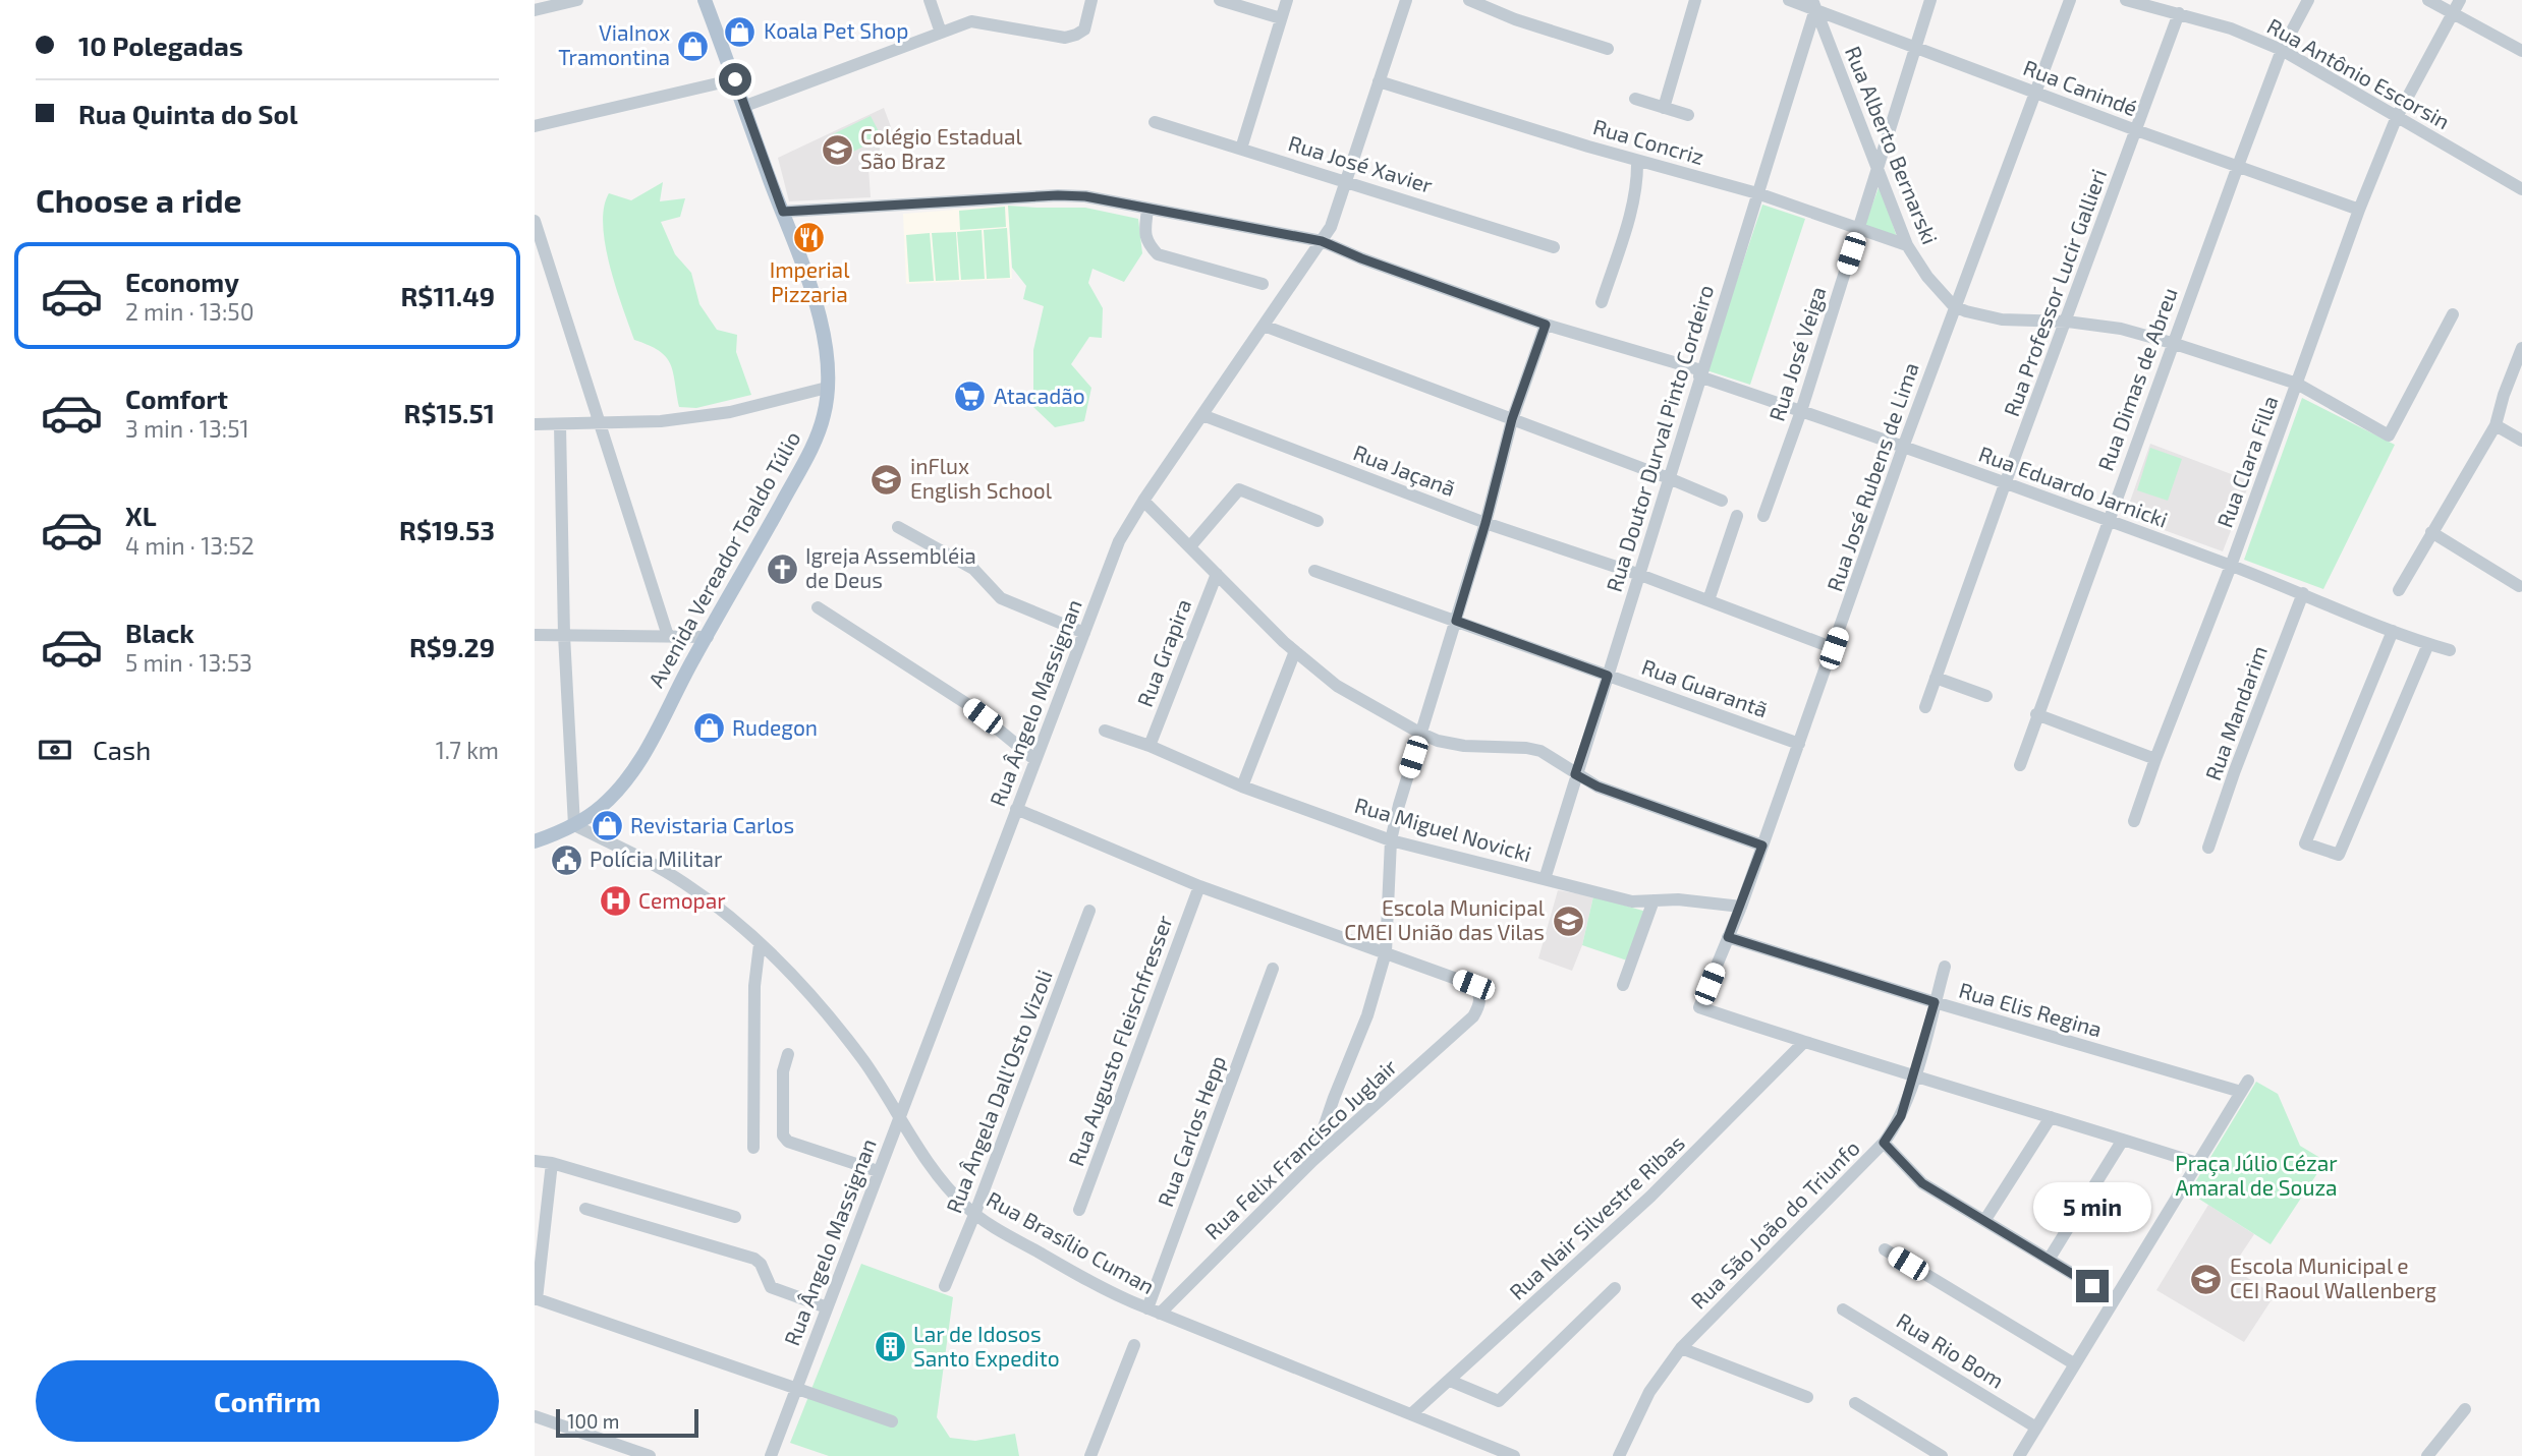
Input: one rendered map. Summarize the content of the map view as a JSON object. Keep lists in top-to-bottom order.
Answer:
{
  "streets": {
    "main road": ["Avenida Vereador Toaldo Túlio"],
    "street": [
      "Rua Antônio Escorsin",
      "Rua Canindé",
      "Rua Concriz",
      "Rua Alberto Bernarski",
      "Rua José Xavier",
      "Rua Professor Lucir Gallieri",
      "Rua José Veiga",
      "Rua Dimas de Abreu",
      "Rua Doutor Durval Pinto Cordeiro",
      "Rua Clara Filla",
      "Rua Jaçanã",
      "Rua José Rubens de Lima",
      "Rua Eduardo Jarnicki",
      "Rua Grapira",
      "Rua Guarantã",
      "Rua Ângelo Massignan",
      "Rua Mandarim",
      "Rua Miguel Novicki",
      "Rua Elis Regina",
      "Rua Augusto Fleischfresser",
      "Rua Ângela Dall'Osto Vizoli",
      "Rua Carlos Hepp",
      "Rua Felix Francisco Juglair",
      "Rua Nair Silvestre Ribas",
      "Rua São João do Triunfo",
      "Rua Brasílio Cuman",
      "Rua Rio Bom"
    ]
  },
  "crossings": [
    ["Rua Antônio Escorsin", "Rua Professor Lucir Gallieri"],
    ["Rua Antônio Escorsin", "Rua Dimas de Abreu"],
    ["Rua Antônio Escorsin", "Rua Clara Filla"],
    ["Rua Canindé", "Rua Alberto Bernarski"],
    ["Rua Canindé", "Rua Professor Lucir Gallieri"],
    ["Rua Canindé", "Rua José Veiga"],
    ["Rua Canindé", "Rua Dimas de Abreu"],
    ["Rua Canindé", "Rua Doutor Durval Pinto Cordeiro"],
    ["Rua Canindé", "Rua Clara Filla"],
    ["Rua Canindé", "Rua José Rubens de Lima"],
    ["Rua Concriz", "Rua Alberto Bernarski"],
    ["Rua Concriz", "Rua José Veiga"],
    ["Rua Concriz", "Rua Doutor Durval Pinto Cordeiro"],
    ["Rua Concriz", "Rua Ângelo Massignan"],
    ["Rua Alberto Bernarski", "Rua José Veiga"],
    ["Rua Alberto Bernarski", "Rua Doutor Durval Pinto Cordeiro"],
    ["Rua Alberto Bernarski", "Rua José Rubens de Lima"],
    ["Rua José Xavier", "Rua Ângelo Massignan"],
    ["Rua Professor Lucir Gallieri", "Rua Eduardo Jarnicki"],
    ["Rua José Veiga", "Rua Eduardo Jarnicki"],
    ["Rua Dimas de Abreu", "Rua Eduardo Jarnicki"],
    ["Rua Doutor Durval Pinto Cordeiro", "Rua Jaçanã"],
    ["Rua Doutor Durval Pinto Cordeiro", "Rua Eduardo Jarnicki"],
    ["Rua Doutor Durval Pinto Cordeiro", "Rua Guarantã"],
    ["Rua Doutor Durval Pinto Cordeiro", "Rua Miguel Novicki"],
    ["Rua Clara Filla", "Rua Eduardo Jarnicki"],
    ["Rua Jaçanã", "Rua José Rubens de Lima"],
    ["Rua Jaçanã", "Rua Ângelo Massignan"],
    ["Rua José Rubens de Lima", "Rua Eduardo Jarnicki"],
    ["Rua José Rubens de Lima", "Rua Guarantã"],
    ["Rua José Rubens de Lima", "Rua Miguel Novicki"],
    ["Rua José Rubens de Lima", "Rua Elis Regina"],
    ["Rua José Rubens de Lima", "Rua Nair Silvestre Ribas"],
    ["Rua Eduardo Jarnicki", "Avenida Vereador Toaldo Túlio"],
    ["Rua Eduardo Jarnicki", "Rua Ângelo Massignan"],
    ["Rua Eduardo Jarnicki", "Rua Mandarim"],
    ["Avenida Vereador Toaldo Túlio", "Rua Brasílio Cuman"],
    ["Rua Grapira", "Rua Miguel Novicki"],
    ["Rua Ângelo Massignan", "Rua Brasílio Cuman"],
    ["Rua Elis Regina", "Rua São João do Triunfo"],
    ["Rua Ângela Dall'Osto Vizoli", "Rua Brasílio Cuman"],
    ["Rua Carlos Hepp", "Rua Felix Francisco Juglair"],
    ["Rua Carlos Hepp", "Rua Brasílio Cuman"],
    ["Rua Felix Francisco Juglair", "Rua Brasílio Cuman"],
    ["Rua Nair Silvestre Ribas", "Rua Brasílio Cuman"]
  ],
  "parks": ["Praça Júlio Cézar Amaral de Souza"],
  "places": {
    "shop": [
      "Koala Pet Shop",
      "ViaInox Tramontina",
      "Rudegon",
      "Revistaria Carlos"
    ],
    "school or university": [
      "Colégio Estadual São Braz",
      "inFlux English School",
      "Escola Municipal CMEI União das Vilas",
      "Escola Municipal e CEI Raoul Wallenberg"
    ],
    "restaurant": ["Imperial Pizzaria"],
    "supermarket": ["Atacadão"],
    "church": ["Igreja Assembléia de Deus"],
    "public building": ["Polícia Militar"],
    "hospital": ["Cemopar"],
    "building": ["Lar de Idosos Santo Expedito"]
  },
  "scale_bar": "100 m",
  "page": {
    "banner": ["10 Polegadas", "Rua Quinta do Sol"],
    "heading": "Choose a ride",
    "list": [
      {
        "name": "Economy",
        "note": "2 min · 13:50",
        "value": "R$11.49"
      },
      {
        "name": "Comfort",
        "note": "3 min · 13:51",
        "value": "R$15.51"
      },
      {
        "name": "XL",
        "note": "4 min · 13:52",
        "value": "R$19.53"
      },
      {
        "name": "Black",
        "note": "5 min · 13:53",
        "value": "R$9.29"
      }
    ],
    "pay": ["Cash", "1.7 km"],
    "bubble": "5 min",
    "buttons": "Confirm",
    "scale": "100 m"
  }
}
